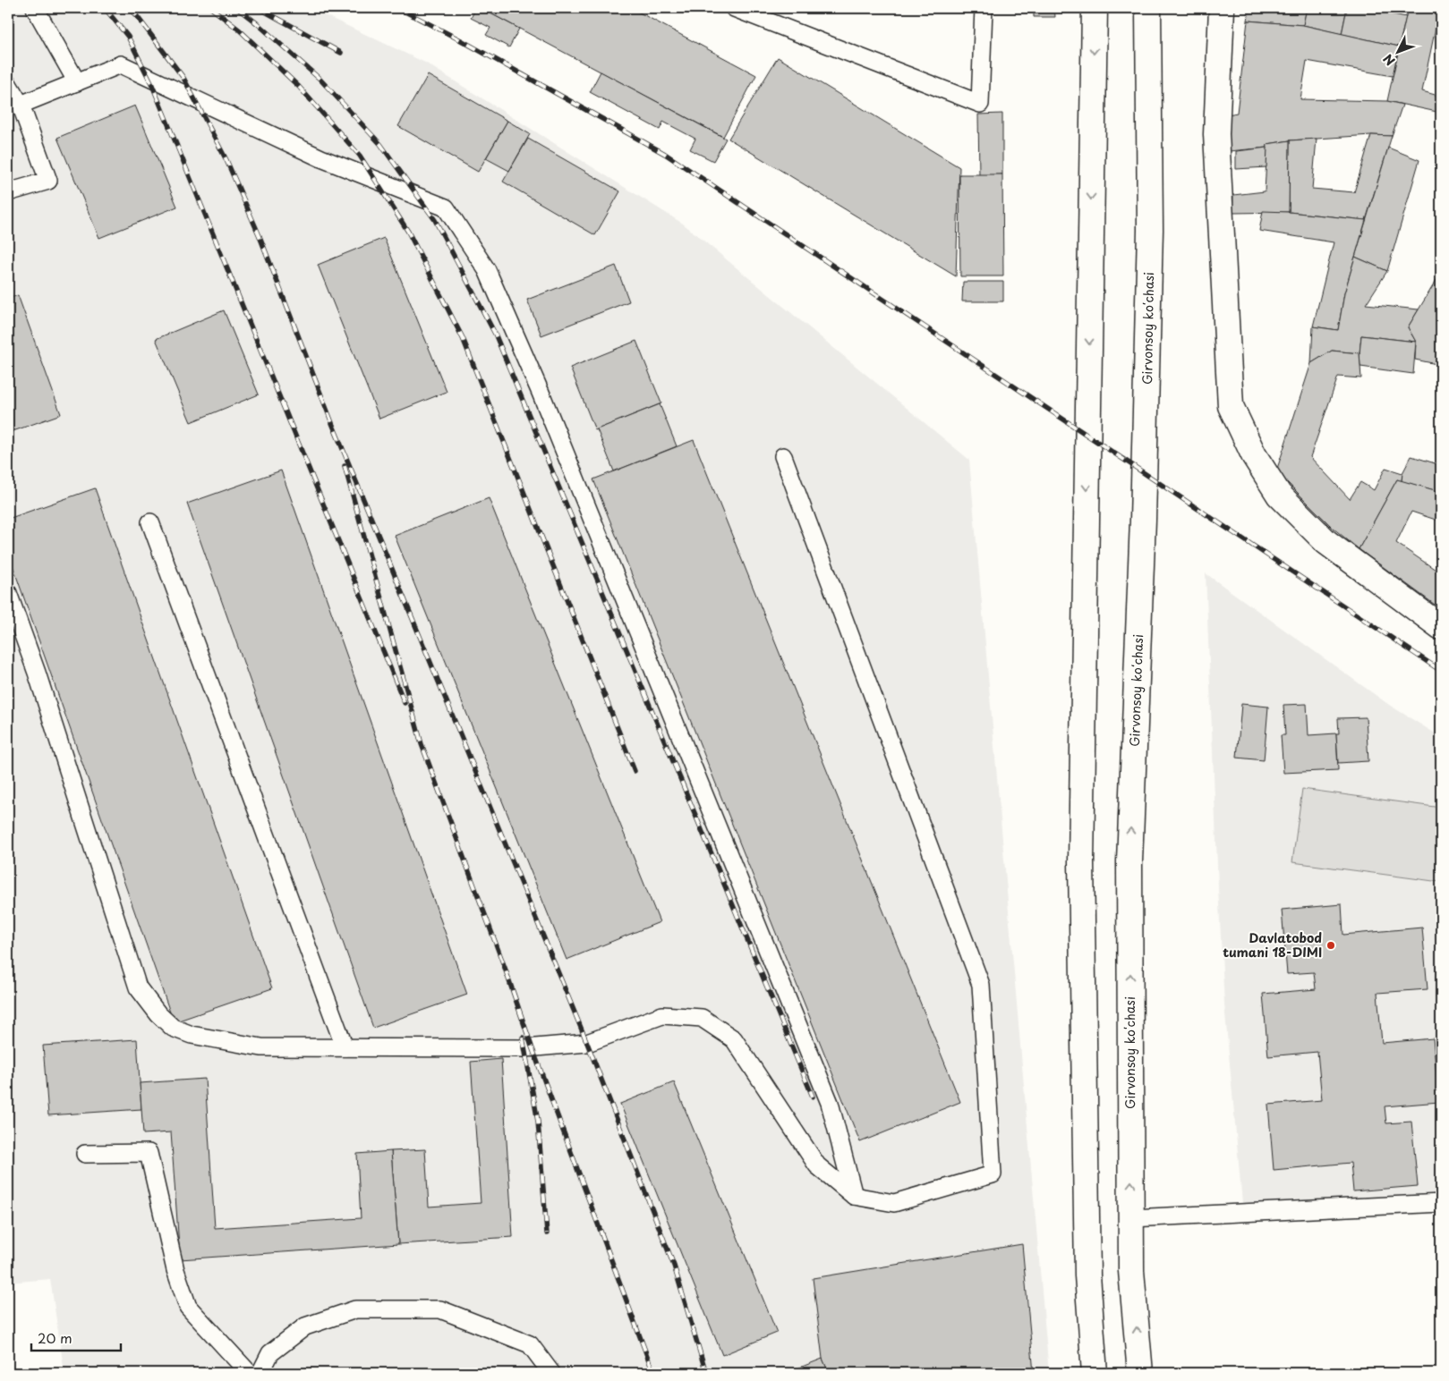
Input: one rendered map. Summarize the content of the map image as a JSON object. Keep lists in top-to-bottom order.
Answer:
{
  "streets": {
    "main road": ["Girvonsoy koʻchasi"]
  },
  "places": ["Davlatobod tumani 18-DIMI"],
  "scale_bar": "20 m",
  "north": "bottom left"
}
